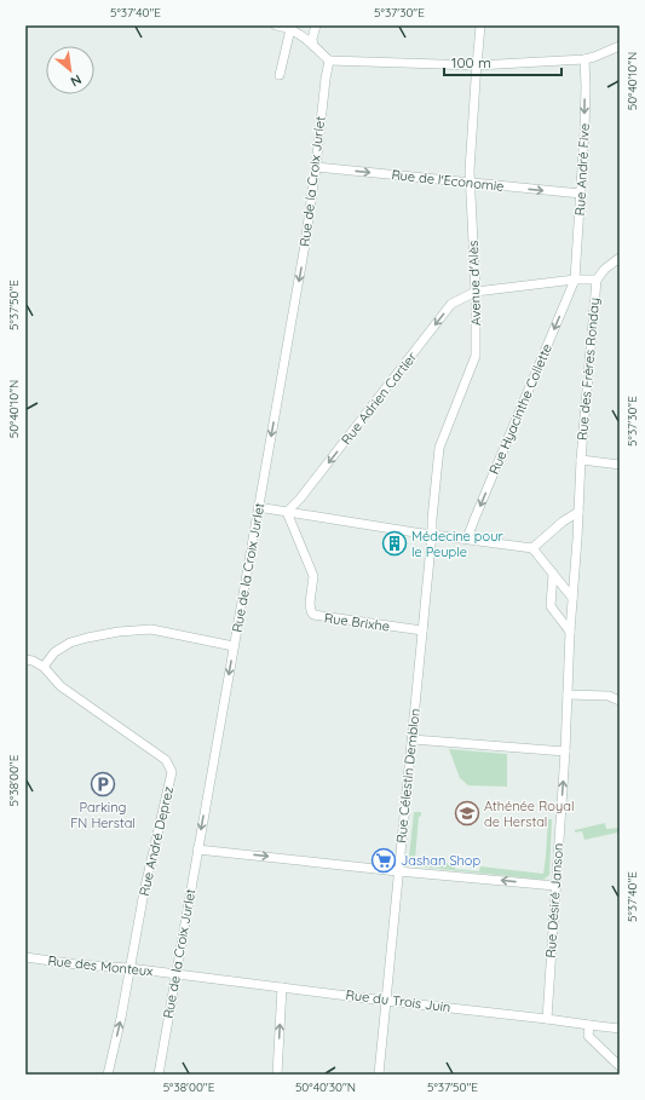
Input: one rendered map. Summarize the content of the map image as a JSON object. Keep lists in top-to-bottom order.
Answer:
{
  "streets": {
    "street": [
      "Rue André Five",
      "Rue de l'Economie",
      "Rue de la Croix Jurlet",
      "Avenue d'Alès",
      "Rue des Frères Ronday",
      "Rue Adrien Cartier",
      "Rue Hyacinthe Collette",
      "Rue Brixhe",
      "Rue Célestin Demblon",
      "Rue André Deprez",
      "Rue Désiré Janson",
      "Rue des Monteux",
      "Rue du Trois Juin"
    ]
  },
  "crossings": [
    ["Rue André Five", "Rue de l'Economie"],
    ["Rue André Five", "Rue Adrien Cartier"],
    ["Rue André Five", "Rue Hyacinthe Collette"],
    ["Rue de l'Economie", "Rue de la Croix Jurlet"],
    ["Rue de l'Economie", "Avenue d'Alès"],
    ["Rue de la Croix Jurlet", "Rue des Monteux"],
    ["Rue de la Croix Jurlet", "Rue du Trois Juin"],
    ["Avenue d'Alès", "Rue Adrien Cartier"],
    ["Avenue d'Alès", "Rue Célestin Demblon"],
    ["Rue des Frères Ronday", "Rue Adrien Cartier"],
    ["Rue des Frères Ronday", "Rue Désiré Janson"],
    ["Rue Adrien Cartier", "Rue Hyacinthe Collette"],
    ["Rue Adrien Cartier", "Rue Brixhe"],
    ["Rue Brixhe", "Rue Célestin Demblon"],
    ["Rue Célestin Demblon", "Rue du Trois Juin"],
    ["Rue André Deprez", "Rue des Monteux"],
    ["Rue Désiré Janson", "Rue du Trois Juin"],
    ["Rue des Monteux", "Rue du Trois Juin"]
  ],
  "one_way": [
    "Rue André Five",
    "Rue de l'Economie",
    "Rue de la Croix Jurlet",
    "Rue Adrien Cartier",
    "Rue Hyacinthe Collette"
  ],
  "places": {
    "building": ["Médecine pour le Peuple"],
    "parking": ["Parking FN Herstal"],
    "school or university": ["Athénée Royal de Herstal"],
    "supermarket": ["Jashan Shop"]
  },
  "scale_bar": "100 m",
  "north": "bottom right",
  "coordinates": [
    "5°37'40\"E",
    "5°37'30\"E",
    "50°40'10\"N",
    "5°37'50\"E",
    "5°38'00\"E",
    "50°40'30\"N"
  ]
}
